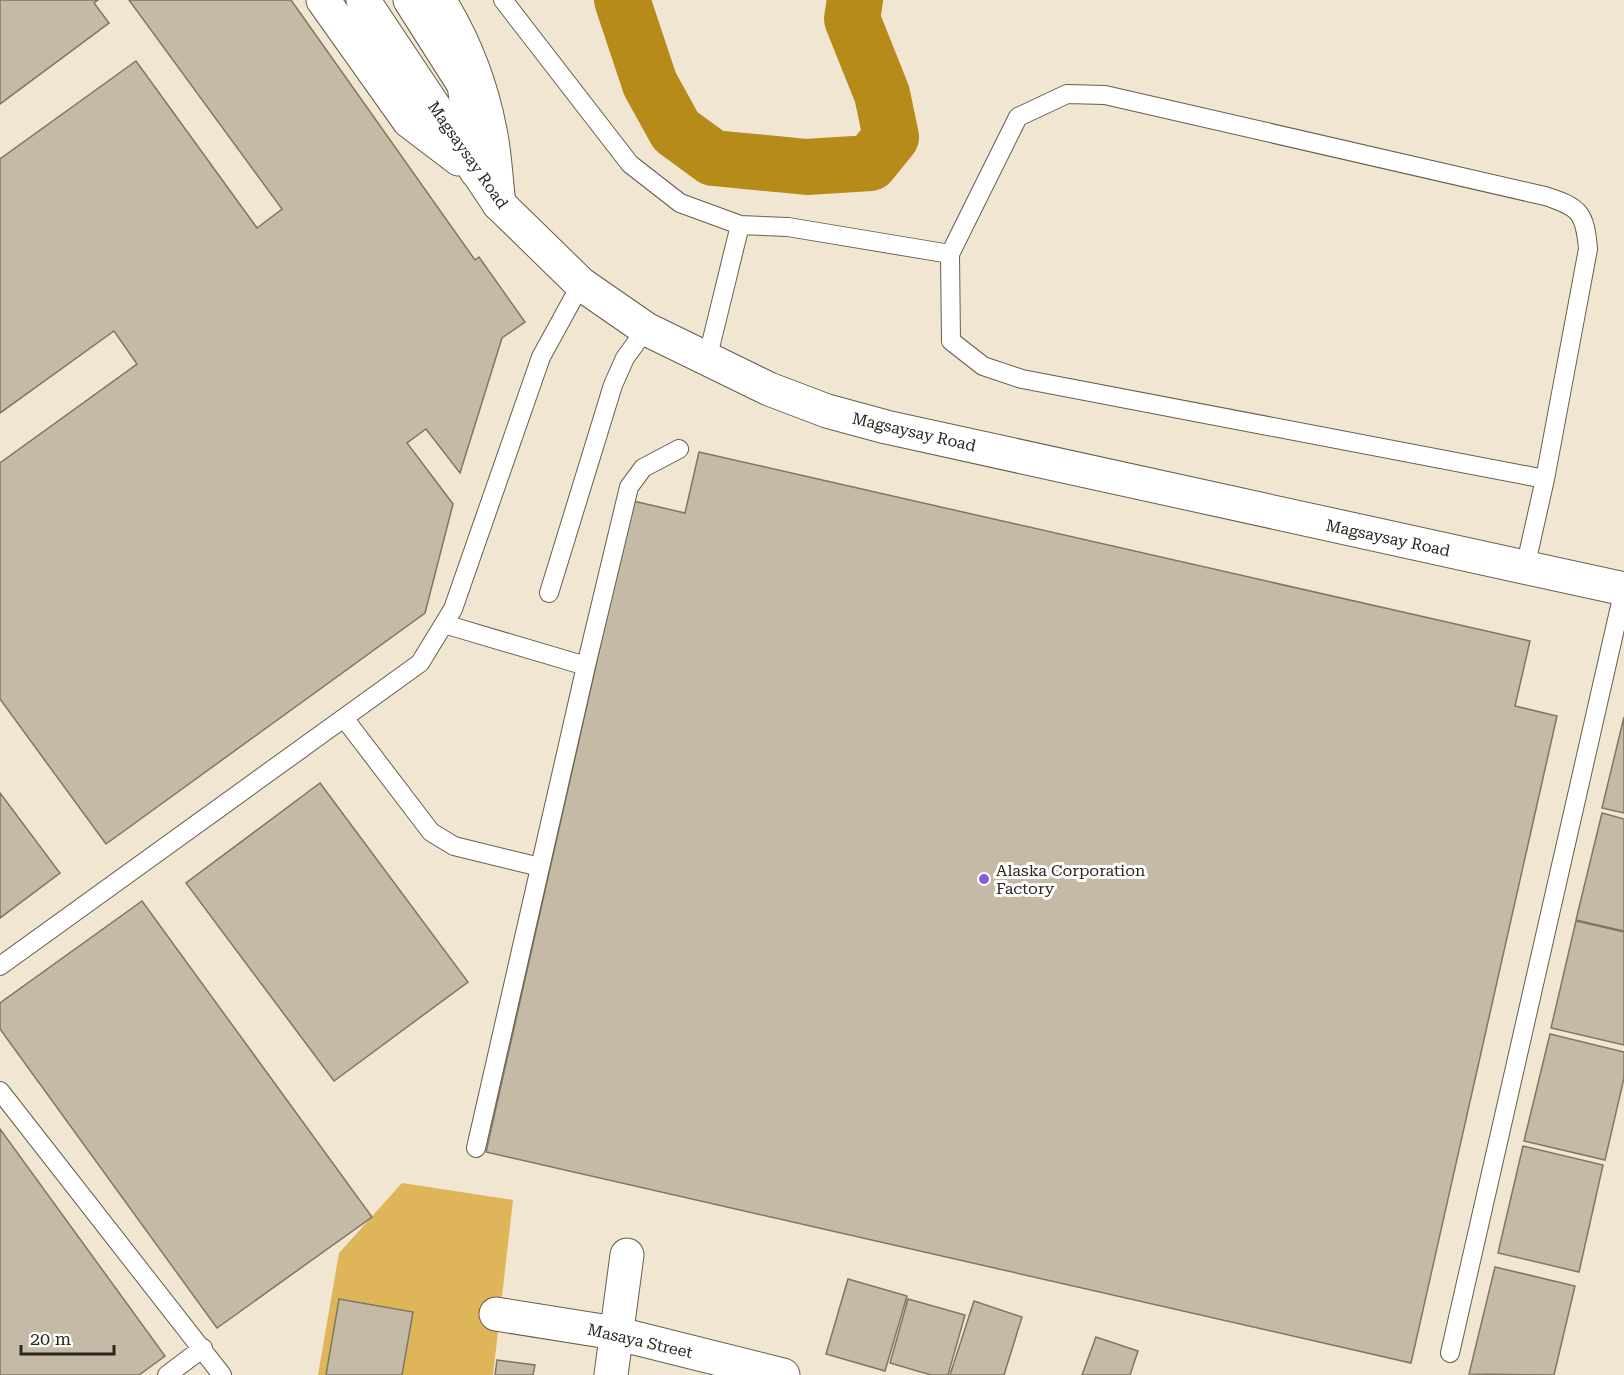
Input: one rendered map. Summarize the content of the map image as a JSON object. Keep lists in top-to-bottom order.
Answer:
{
  "streets": {
    "main road": ["Magsaysay Road", "Masaya Street"]
  },
  "places": ["Alaska Corporation Factory"],
  "scale_bar": "20 m"
}
